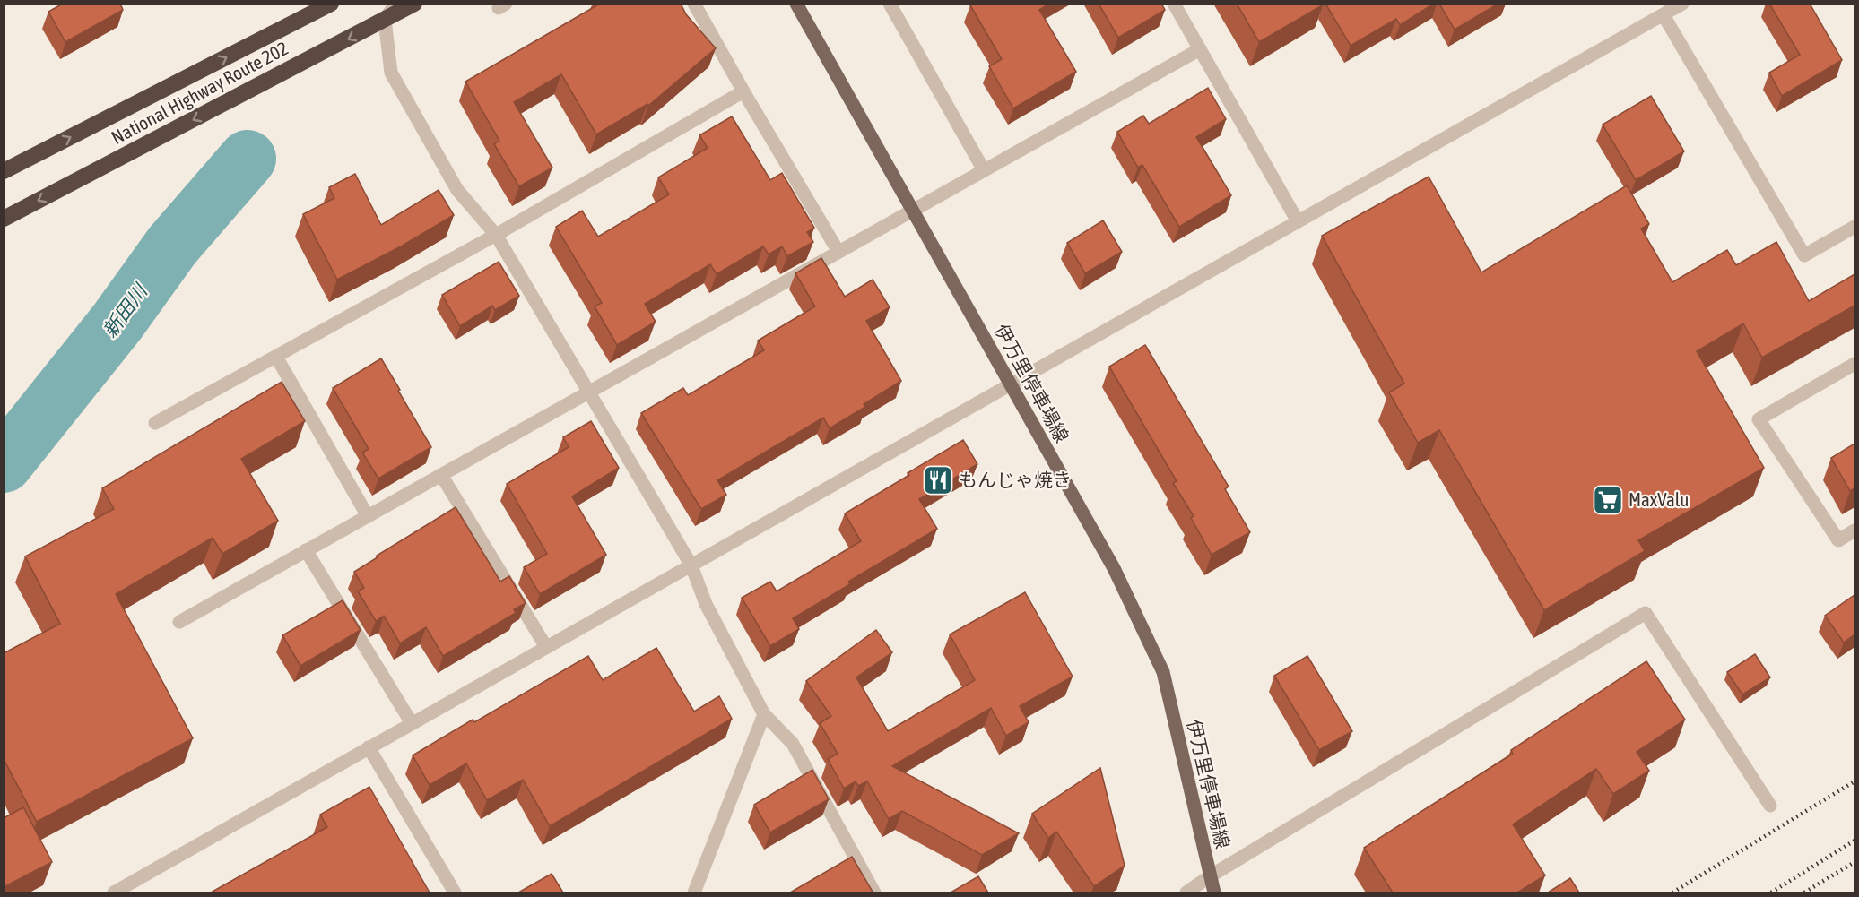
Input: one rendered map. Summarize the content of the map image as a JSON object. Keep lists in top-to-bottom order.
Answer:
{
  "streets": {
    "highway": ["National Highway Route 202"],
    "main road": ["伊万里停車場線"]
  },
  "water": ["新田川"],
  "places": {
    "restaurant": ["もんじゃ焼き"],
    "supermarket": ["MaxValu"]
  }
}
